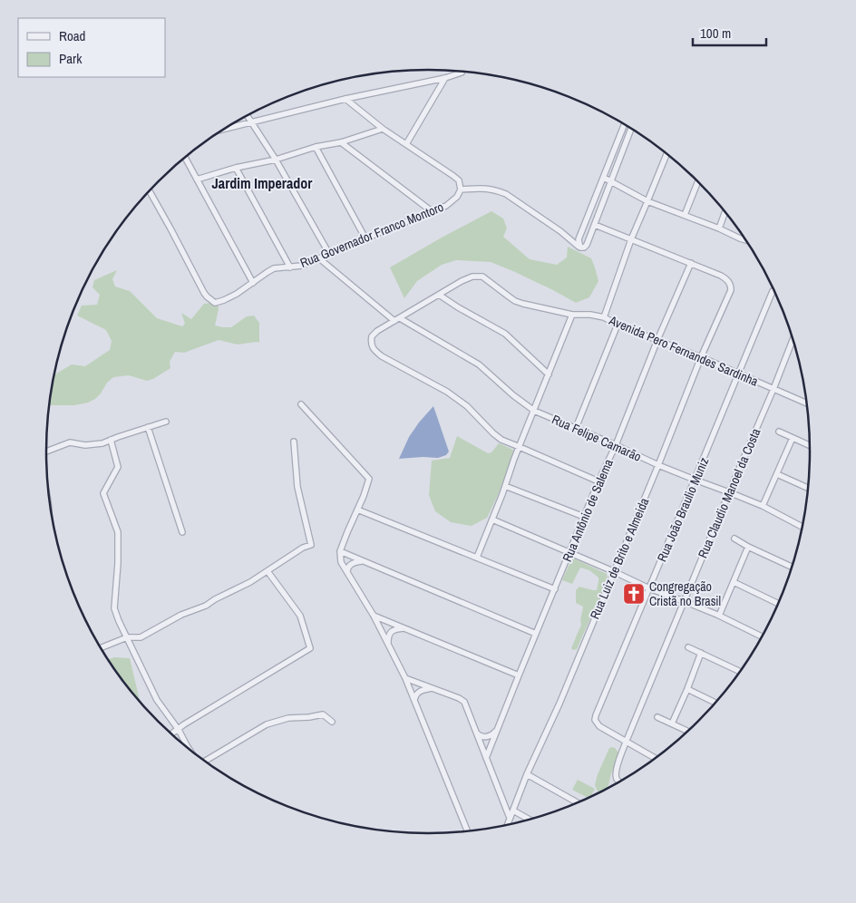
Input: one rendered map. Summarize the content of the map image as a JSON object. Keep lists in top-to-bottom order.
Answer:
{
  "streets": {
    "street": [
      "Rua Governador Franco Montoro",
      "Avenida Pero Fernandes Sardinha",
      "Rua Felipe Camarão",
      "Rua Claudio Manoel da Costa",
      "Rua João Braulio Muniz",
      "Rua Antônio de Salema",
      "Rua Luiz de Brito e Almeida"
    ]
  },
  "crossings": [
    ["Avenida Pero Fernandes Sardinha", "Rua Claudio Manoel da Costa"],
    ["Avenida Pero Fernandes Sardinha", "Rua João Braulio Muniz"],
    ["Avenida Pero Fernandes Sardinha", "Rua Antônio de Salema"],
    ["Avenida Pero Fernandes Sardinha", "Rua Luiz de Brito e Almeida"],
    ["Rua Felipe Camarão", "Rua Claudio Manoel da Costa"],
    ["Rua Felipe Camarão", "Rua João Braulio Muniz"],
    ["Rua Felipe Camarão", "Rua Antônio de Salema"],
    ["Rua Felipe Camarão", "Rua Luiz de Brito e Almeida"],
    ["Rua Claudio Manoel da Costa", "Rua João Braulio Muniz"],
    ["Rua Antônio de Salema", "Rua Luiz de Brito e Almeida"]
  ],
  "districts": ["Jardim Imperador"],
  "places": {
    "church": ["Congregação Cristã no Brasil"]
  },
  "legend": ["Road", "Park"],
  "scale_bar": "100 m"
}
